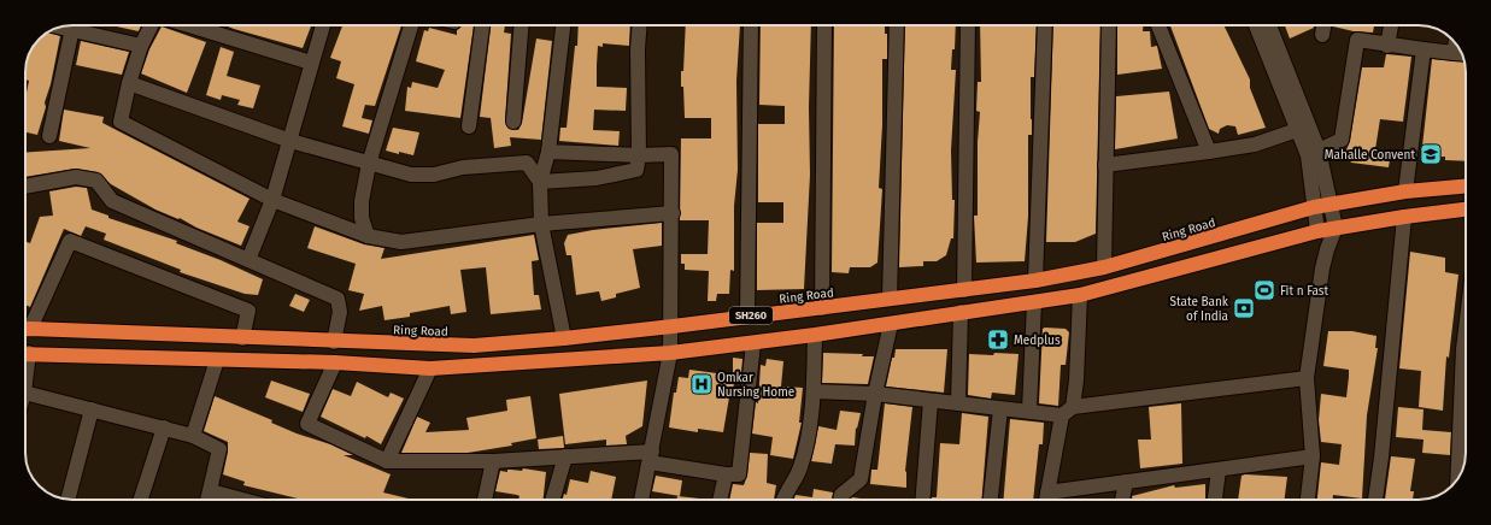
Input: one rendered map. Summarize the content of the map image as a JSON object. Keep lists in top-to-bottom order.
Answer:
{
  "streets": {
    "highway": ["Ring Road", "SH260"]
  },
  "places": {
    "school or university": ["Mahalle Convent"],
    "sports": ["Fit n Fast"],
    "bank": ["State Bank of India"],
    "pharmacy": ["Medplus"],
    "hospital": ["Omkar Nursing Home"]
  }
}
